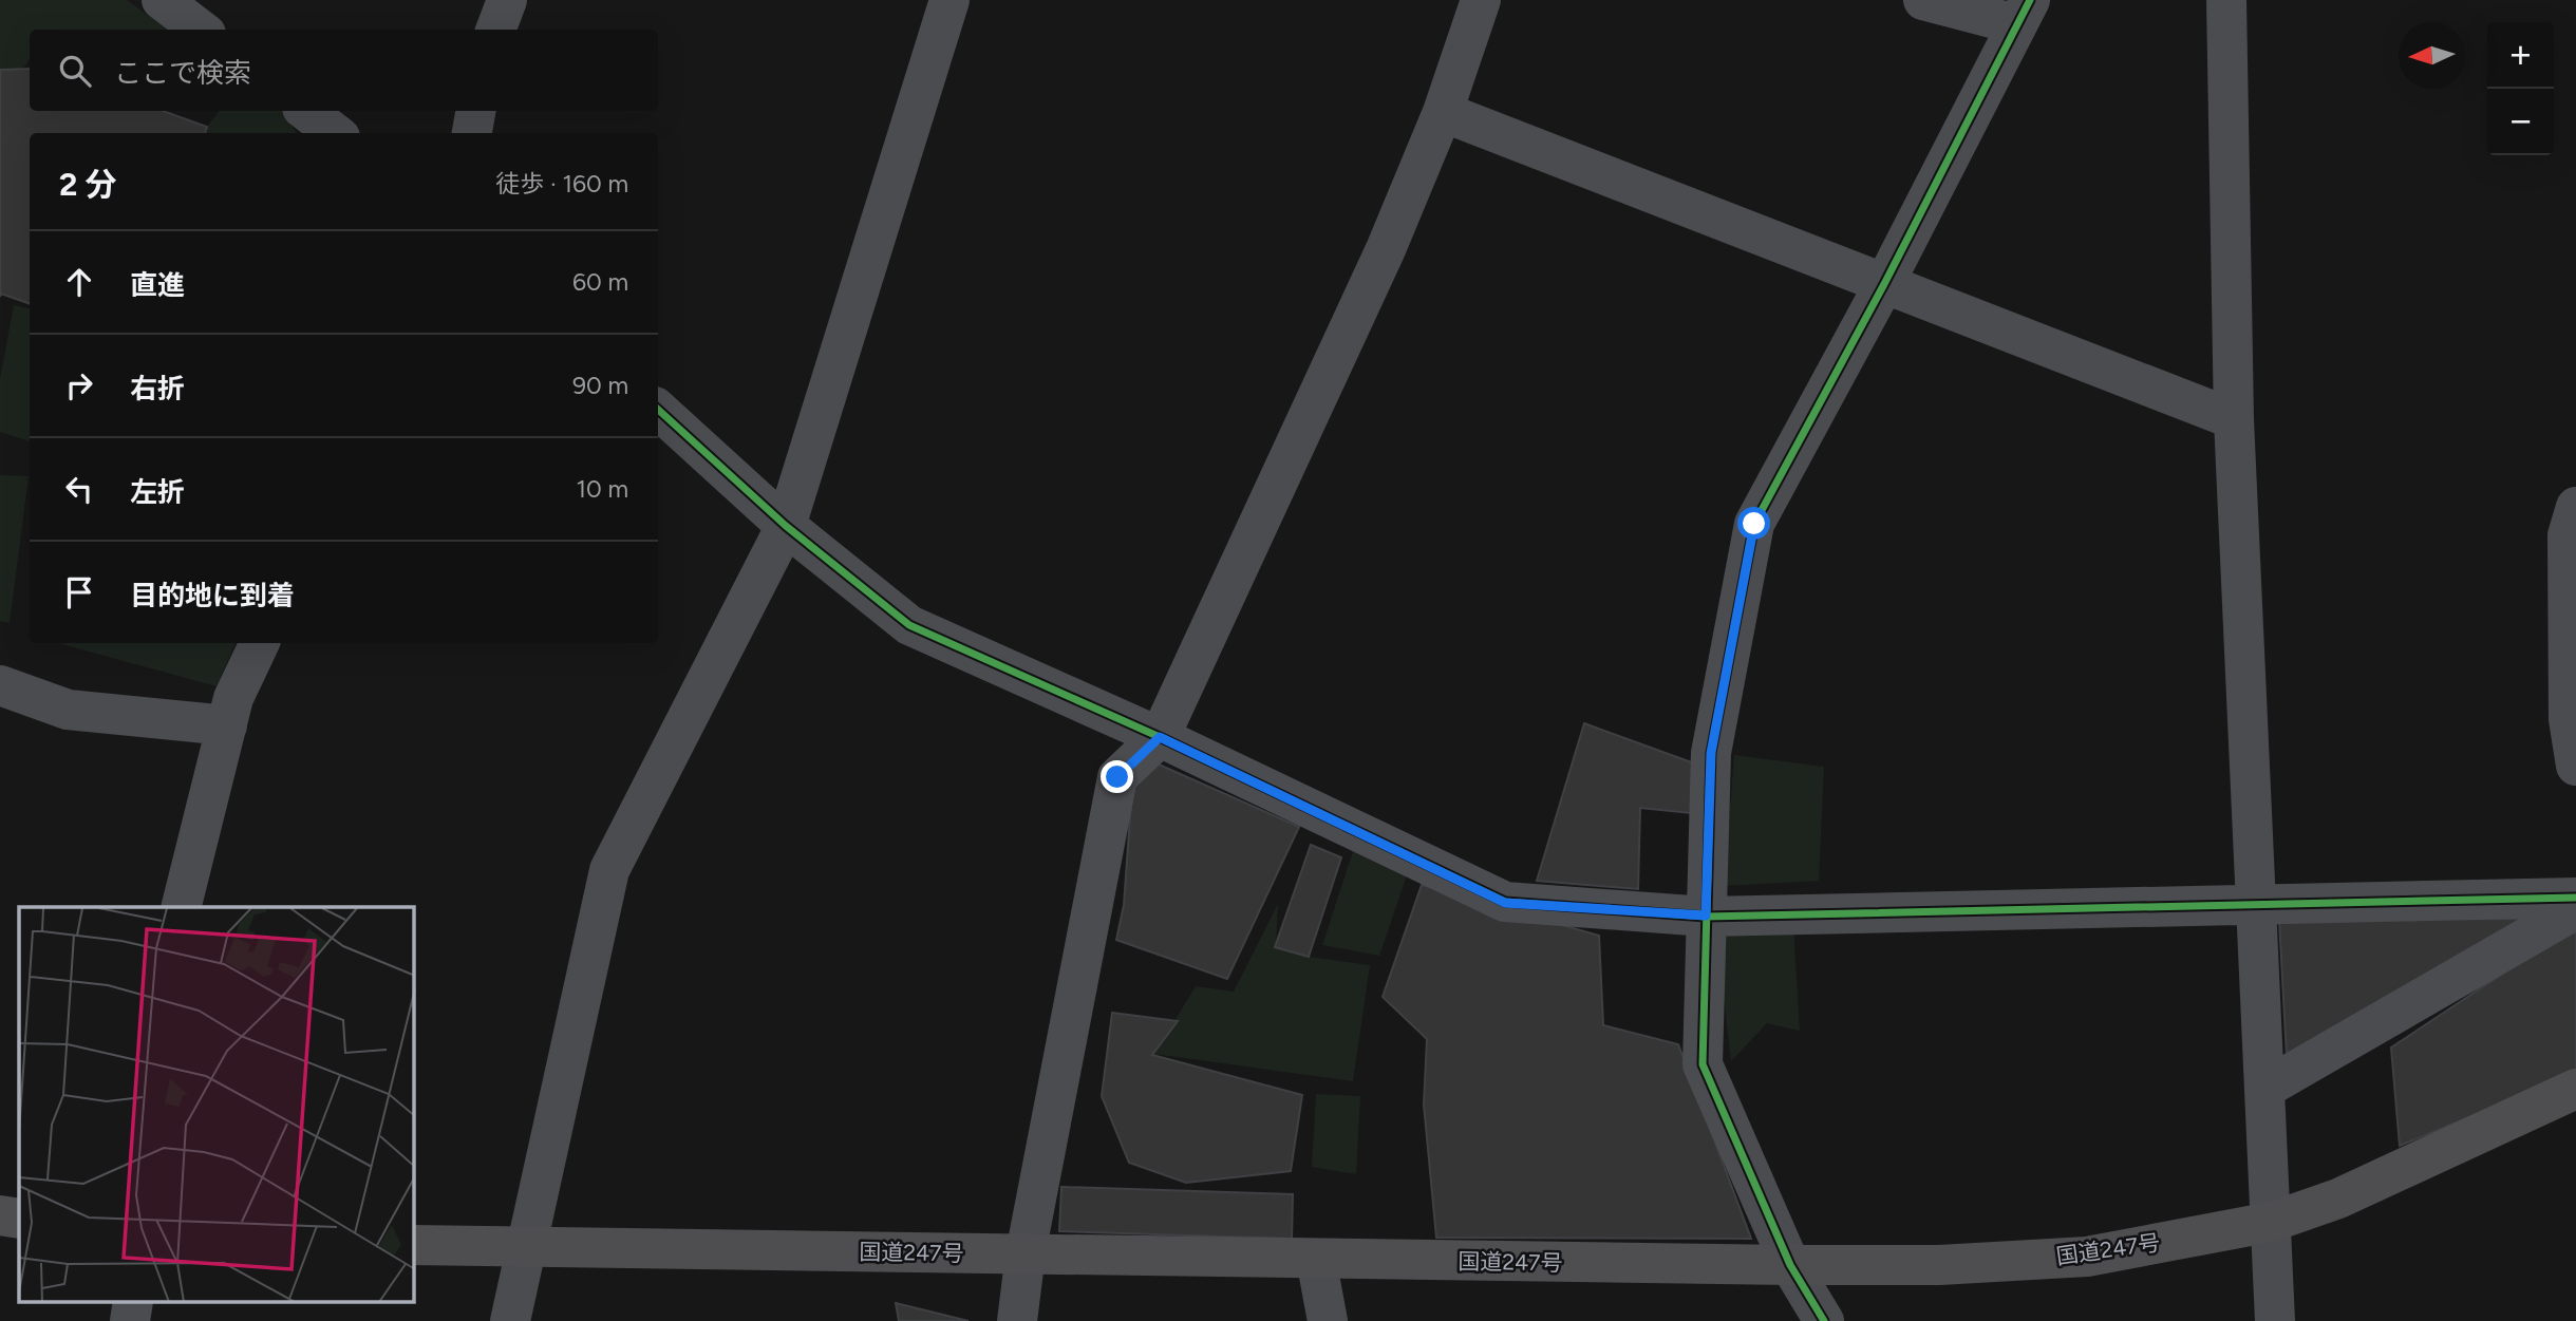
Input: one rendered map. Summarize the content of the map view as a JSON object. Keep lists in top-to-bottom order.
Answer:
{
  "streets": {
    "highway": ["国道247号"]
  },
  "north": "left",
  "page": {
    "map_buttons": ["+", "−"],
    "search": "ここで検索",
    "heading": ["2 分", "徒歩 · 160 m"],
    "list": [
      ["直進", "60 m"],
      ["右折", "90 m"],
      ["左折", "10 m"],
      "目的地に到着"
    ]
  }
}
